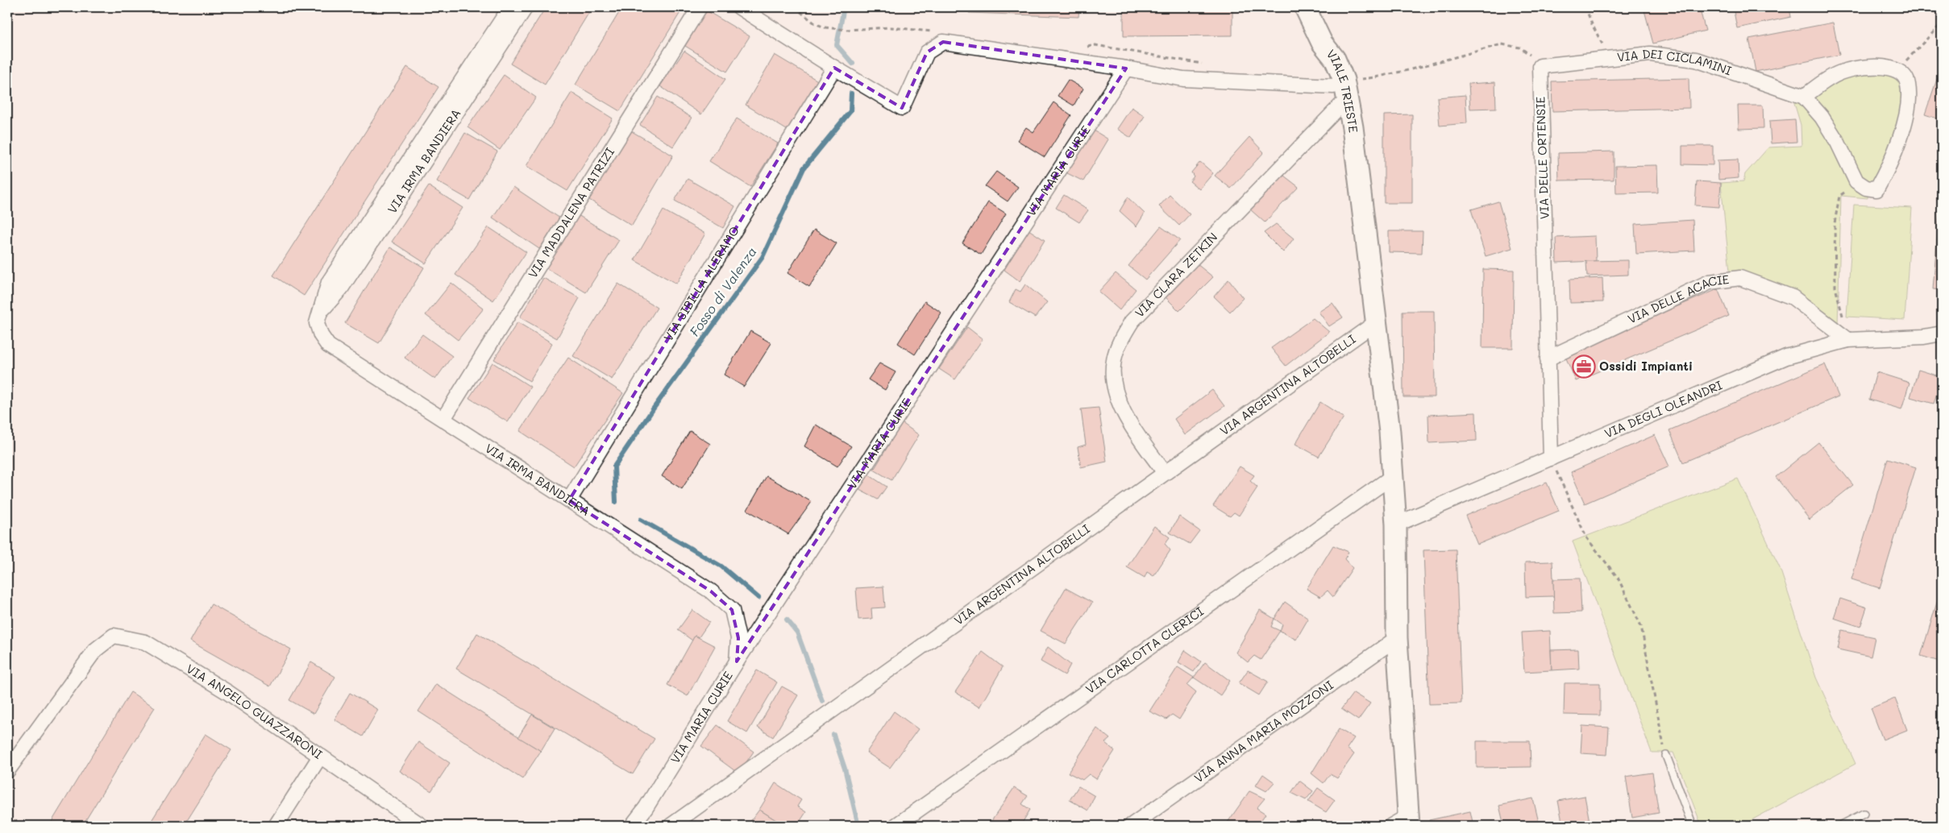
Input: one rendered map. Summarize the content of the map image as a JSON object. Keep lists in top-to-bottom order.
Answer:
{
  "streets": {
    "street": [
      "VIA DEI CICLAMINI",
      "VIALE TRIESTE",
      "VIA DELLE ORTENSIE",
      "VIA IRMA BANDIERA",
      "VIA MARIA CURIE",
      "VIA MADDALENA PATRIZI",
      "VIA CLARA ZETKIN",
      "VIA SIBILLA ALERAMO",
      "VIA DELLE ACACIE",
      "VIA ARGENTINA ALTOBELLI",
      "VIA DEGLI OLEANDRI",
      "VIA CARLOTTA CLERICI",
      "VIA ANGELO GUAZZARONI",
      "VIA ANNA MARIA MOZZONI"
    ]
  },
  "crossings": [
    ["VIA DEI CICLAMINI", "VIA DELLE ORTENSIE"],
    ["VIALE TRIESTE", "VIA CLARA ZETKIN"],
    ["VIA DELLE ORTENSIE", "VIA DELLE ACACIE"],
    ["VIA DELLE ORTENSIE", "VIA DEGLI OLEANDRI"],
    ["VIA IRMA BANDIERA", "VIA MARIA CURIE"],
    ["VIA IRMA BANDIERA", "VIA MADDALENA PATRIZI"],
    ["VIA IRMA BANDIERA", "VIA SIBILLA ALERAMO"],
    ["VIA CLARA ZETKIN", "VIA ARGENTINA ALTOBELLI"],
    ["VIA DELLE ACACIE", "VIA DEGLI OLEANDRI"]
  ],
  "water": ["Fosso di Valenza"],
  "places": {
    "office": ["Ossidi Impianti"]
  }
}
